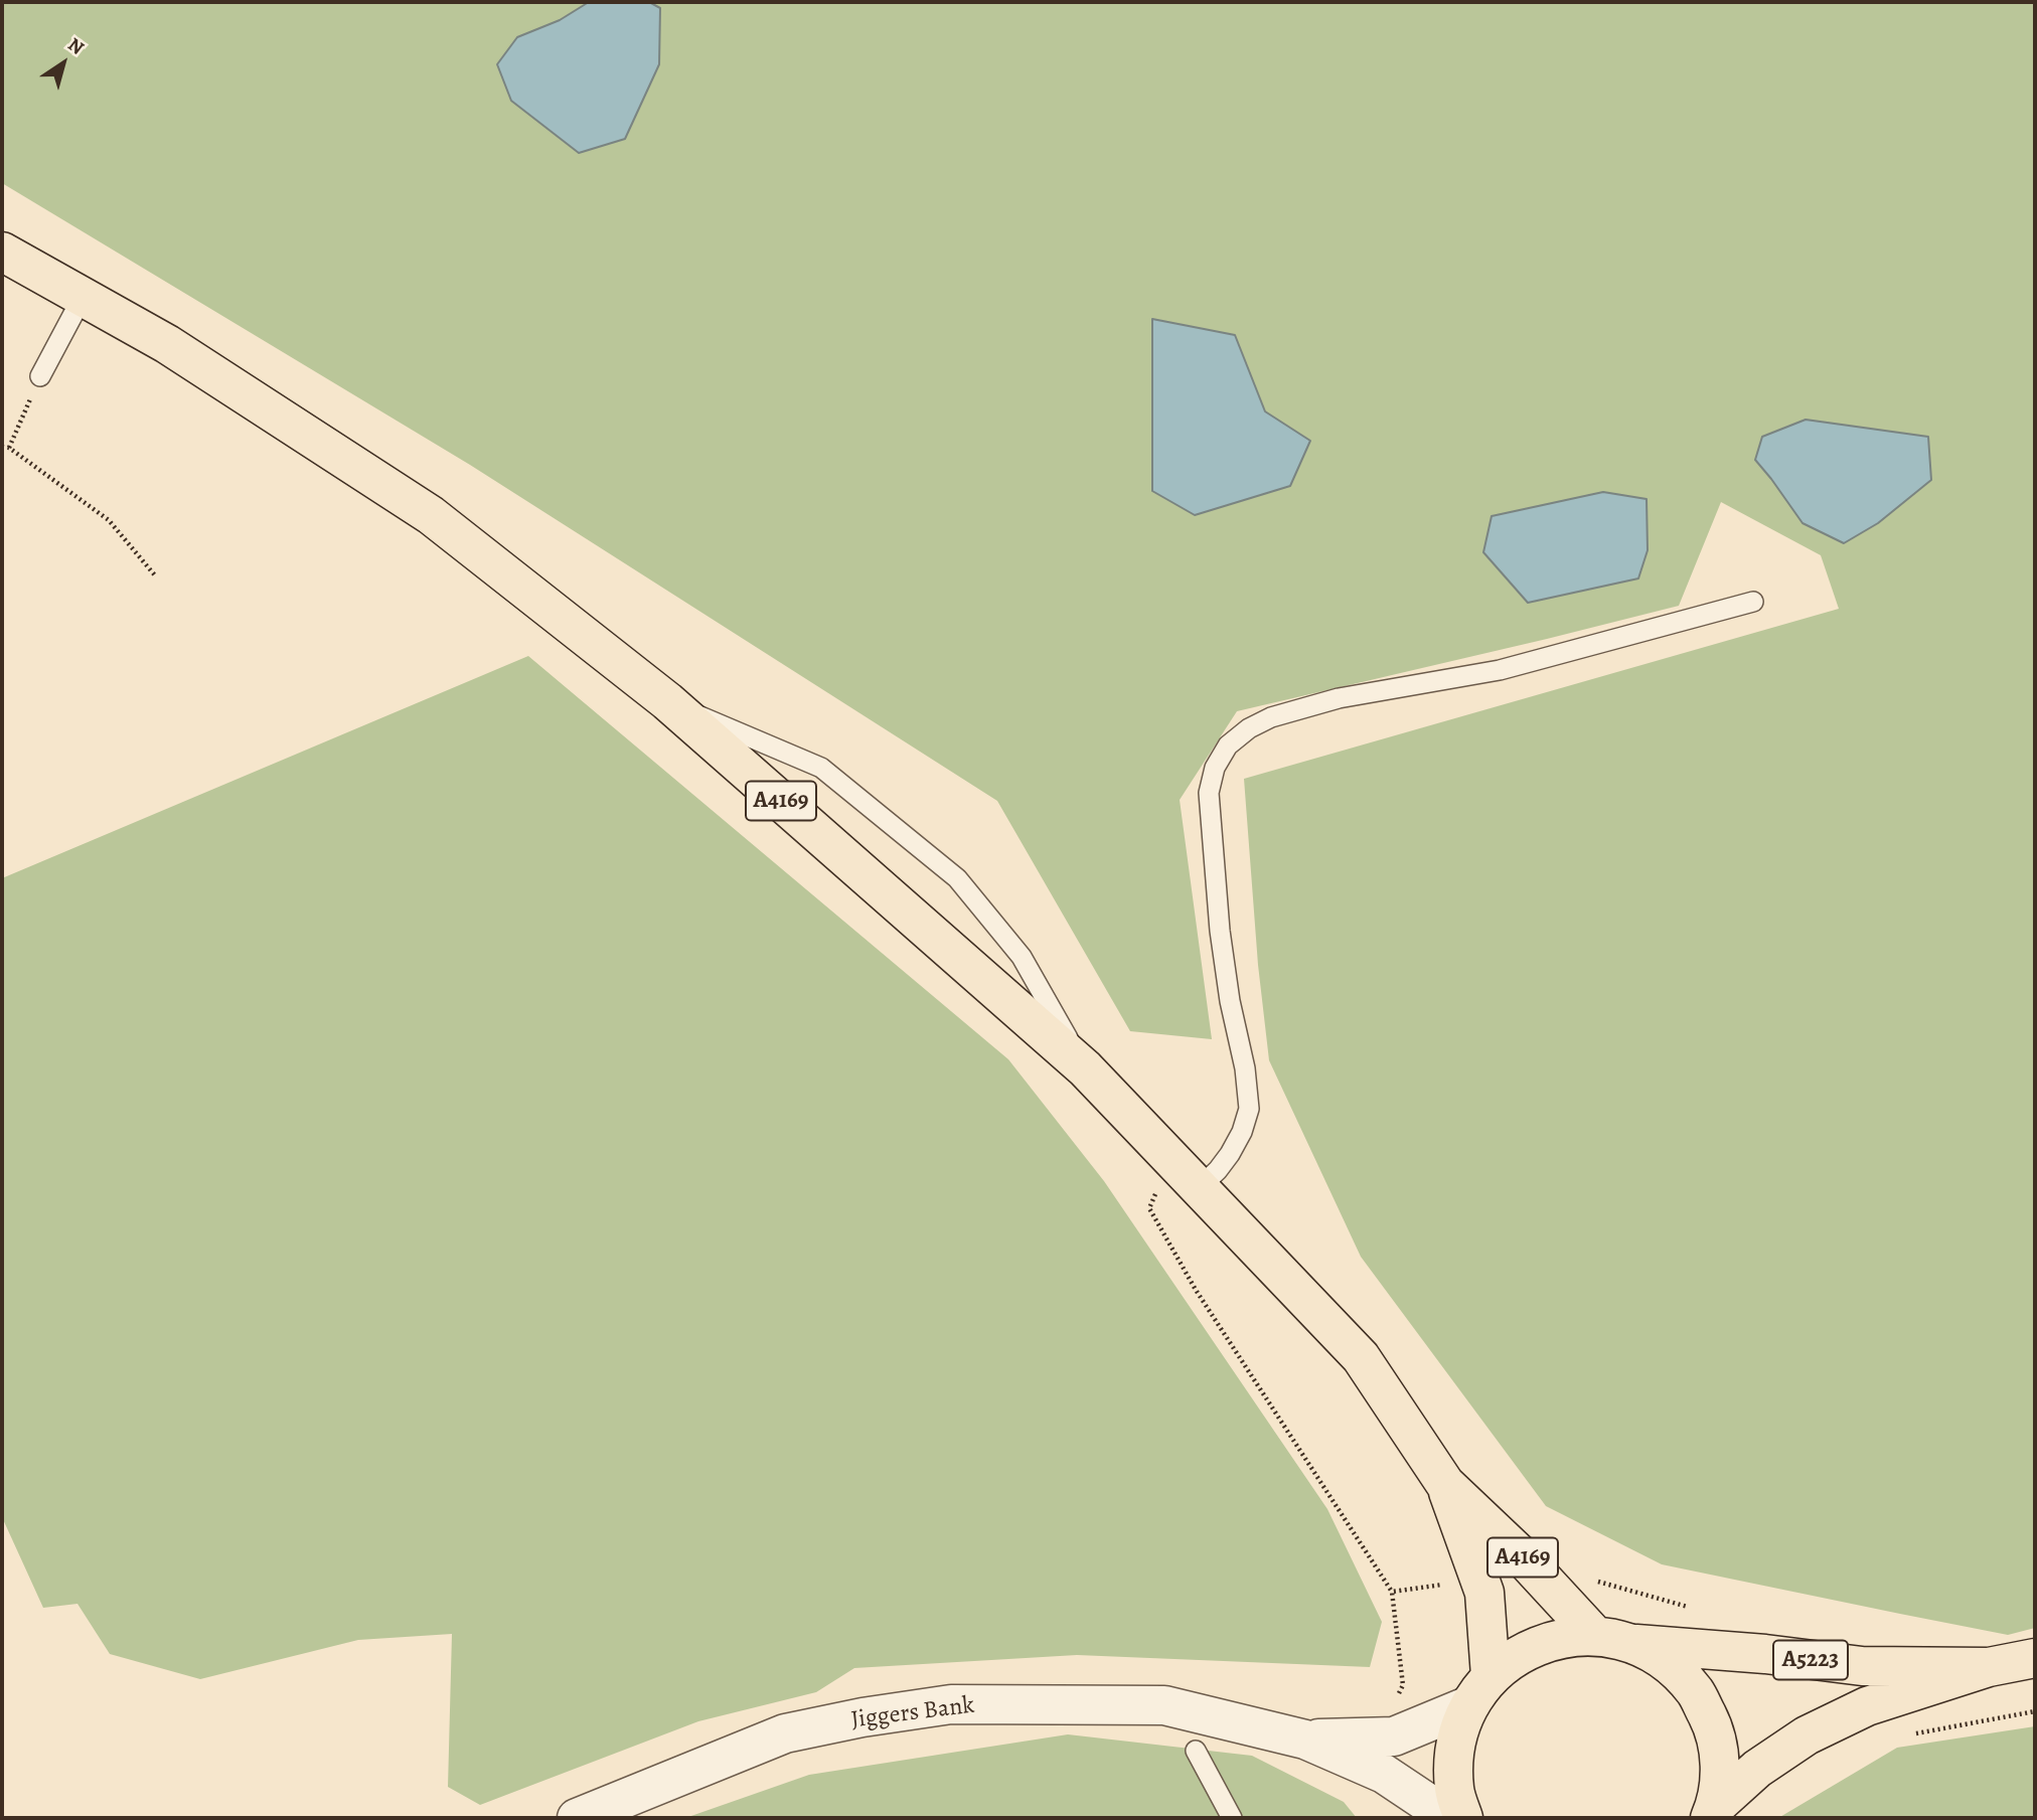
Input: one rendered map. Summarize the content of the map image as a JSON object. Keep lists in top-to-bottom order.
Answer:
{
  "streets": {
    "main road": ["A4169", "A5223"],
    "street": ["Jiggers Bank"]
  },
  "crossings": [
    ["A4169", "Jiggers Bank"]
  ],
  "north": "top right"
}
